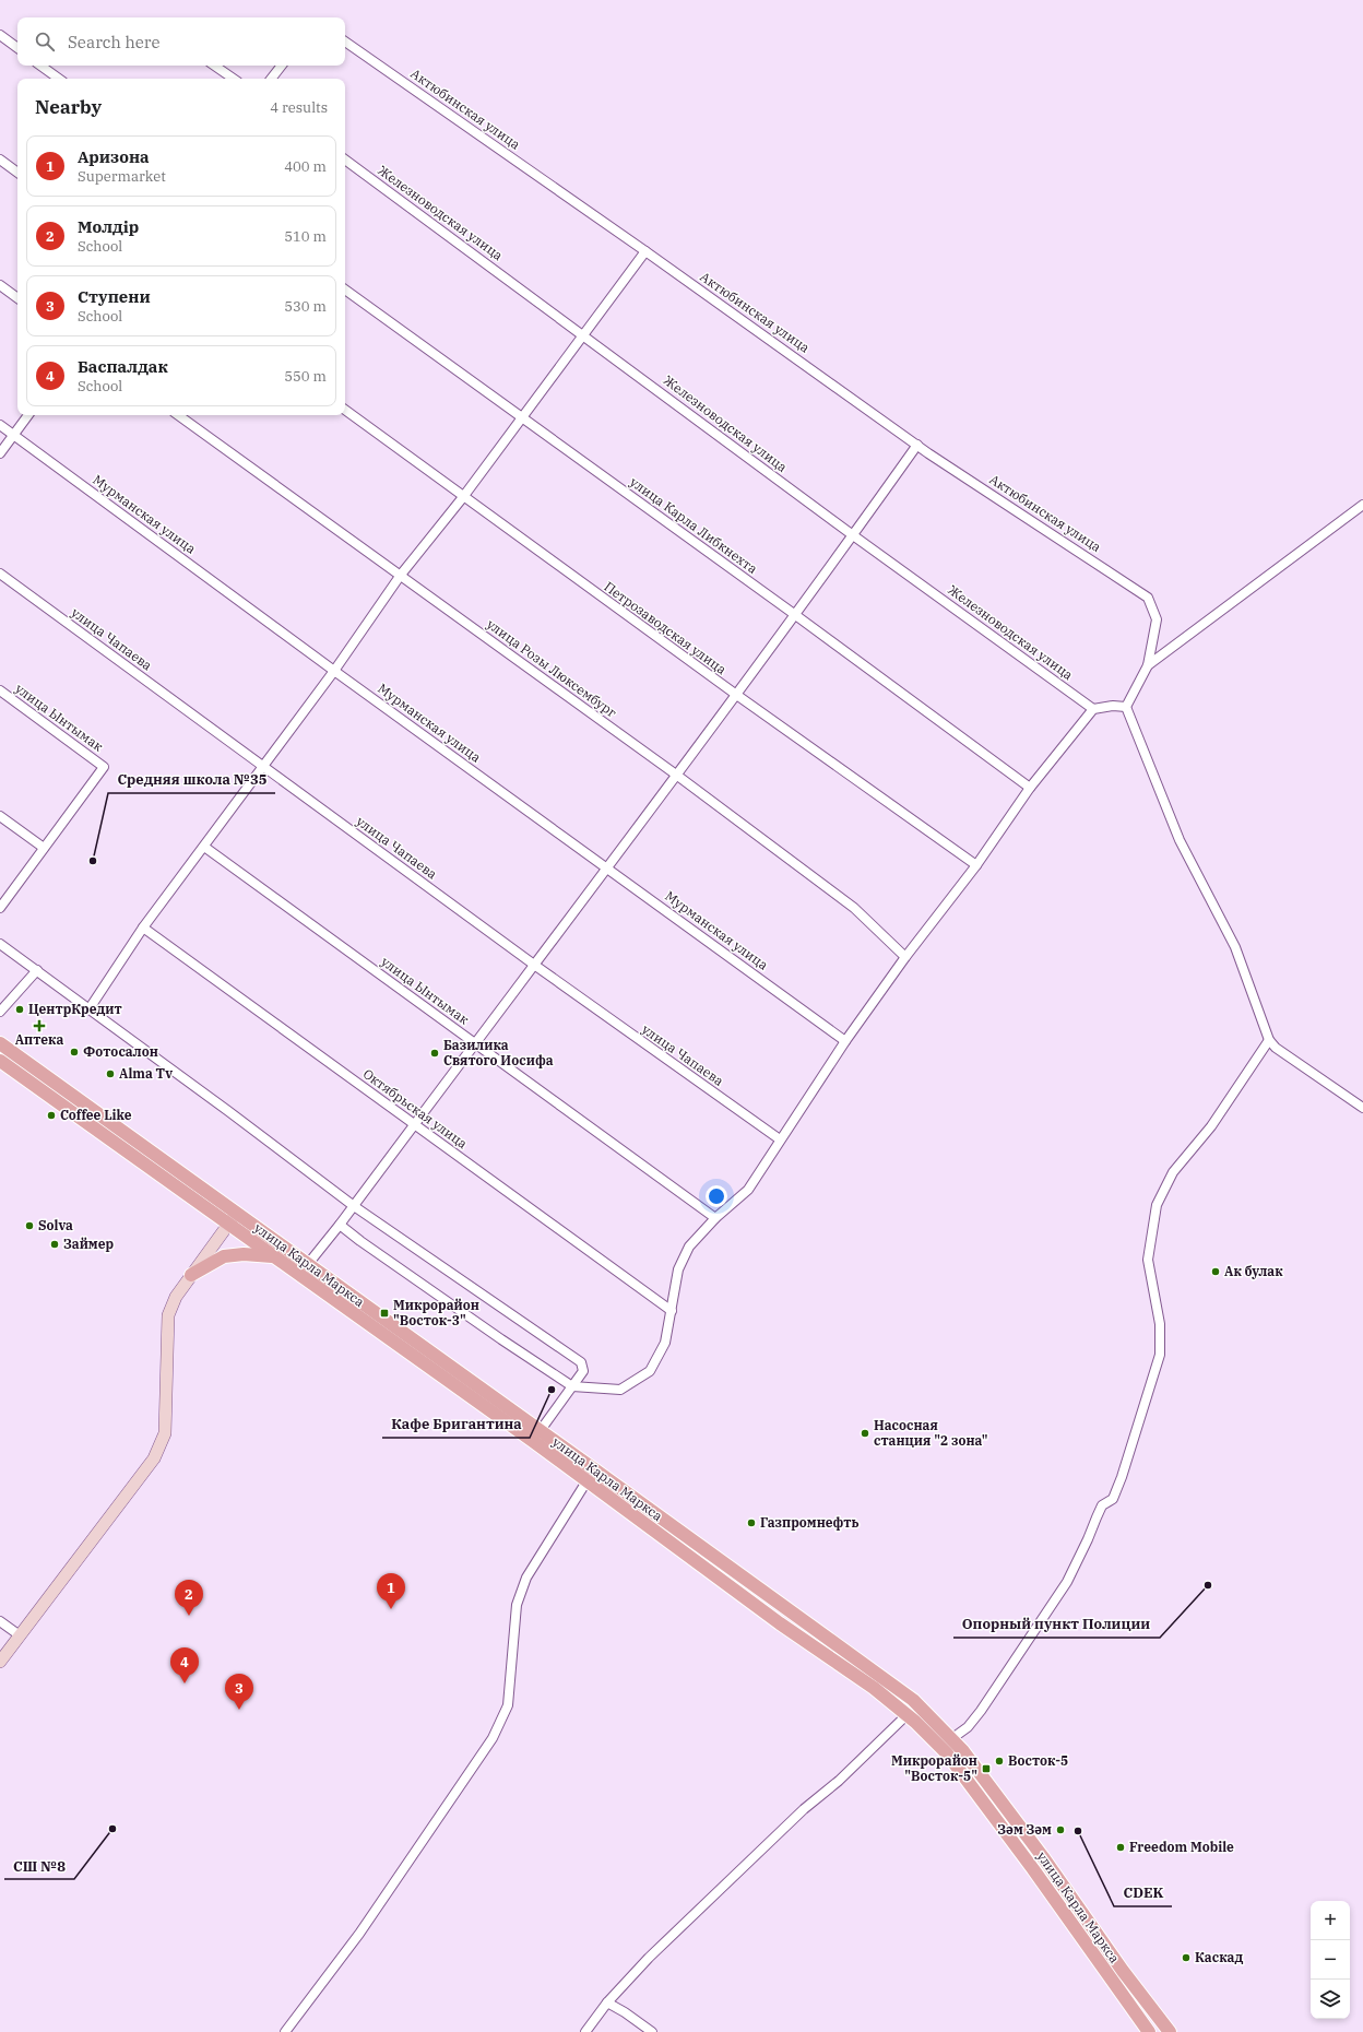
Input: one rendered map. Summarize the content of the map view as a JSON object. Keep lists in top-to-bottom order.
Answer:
{
  "streets": {
    "main road": ["улица Карла Маркса"],
    "street": [
      "Актюбинская улица",
      "Железноводская улица",
      "Мурманская улица",
      "улица Карла Либкнехта",
      "Петрозаводская улица",
      "улица Чапаева",
      "улица Розы Люксембург",
      "улица Ынтымак",
      "Октябрьская улица"
    ]
  },
  "places": {
    "other": [
      "Средняя школа №35",
      "ЦентрКредит",
      "Фотосалон",
      "Базилика Святого Иосифа",
      "Alma Tv",
      "Coffee Like",
      "Solva",
      "Займер",
      "Ак булак",
      "Кафе Бригантина",
      "Насосная станция \"2 зона\"",
      "Газпромнефть",
      "Опорный пункт Полиции",
      "Восток-5",
      "СШ №8",
      "Зәм Зәм",
      "CDEK",
      "Freedom Mobile",
      "Каскад"
    ],
    "health": ["Аптека"],
    "transit": ["Микрорайон \"Восток-3\"", "Микрорайон \"Восток-5\""]
  },
  "page": {
    "search": "Search here",
    "heading": ["Nearby", "4 results"],
    "list": [
      {
        "mark": "1",
        "name": "Аризона",
        "note": "Supermarket",
        "value": "400 m"
      },
      {
        "mark": "2",
        "name": "Молдiр",
        "note": "School",
        "value": "510 m"
      },
      {
        "mark": "3",
        "name": "Ступени",
        "note": "School",
        "value": "530 m"
      },
      {
        "mark": "4",
        "name": "Баспалдак",
        "note": "School",
        "value": "550 m"
      }
    ],
    "pins": [
      "1",
      "2",
      "4",
      "3"
    ],
    "map_buttons": ["+", "−"]
  }
}
